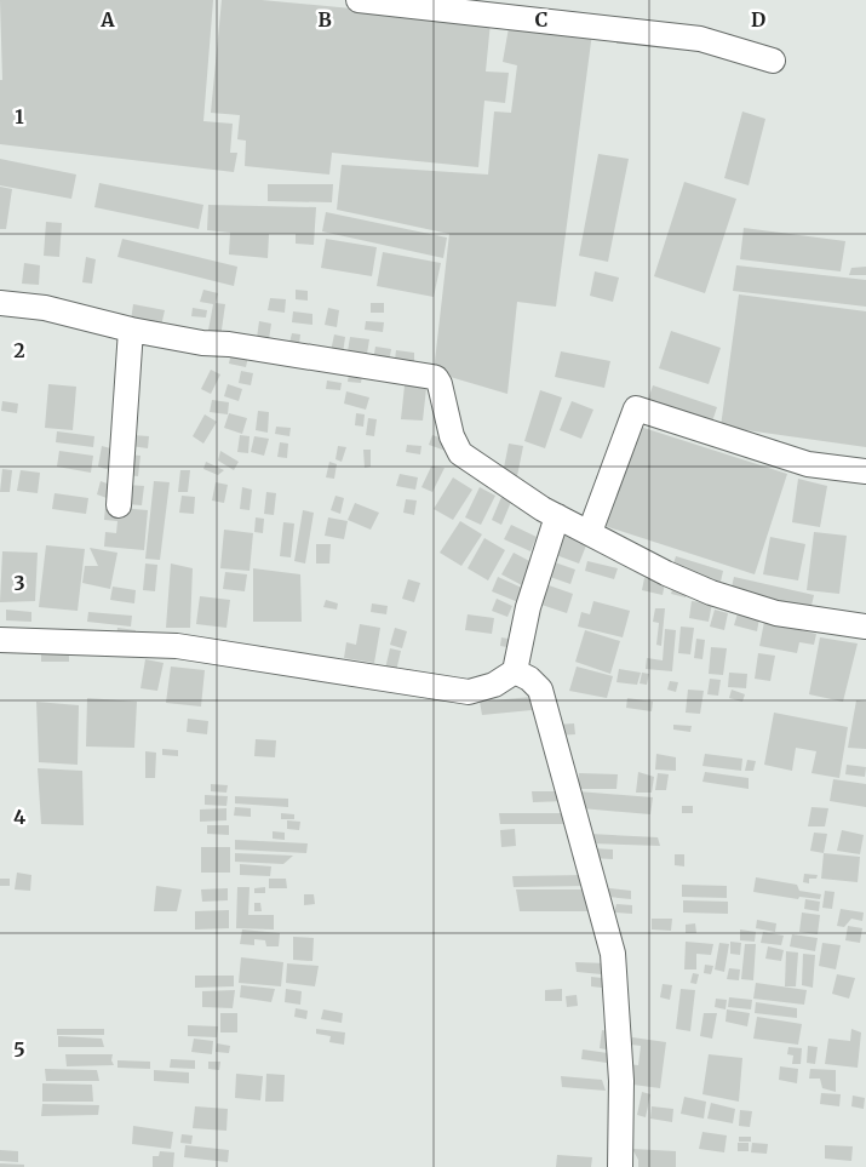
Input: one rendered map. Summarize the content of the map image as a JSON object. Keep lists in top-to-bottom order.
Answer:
{
  "grid": {
    "columns": [
      "A",
      "B",
      "C",
      "D"
    ],
    "rows": [
      "1",
      "2",
      "3",
      "4",
      "5"
    ]
  }
}
